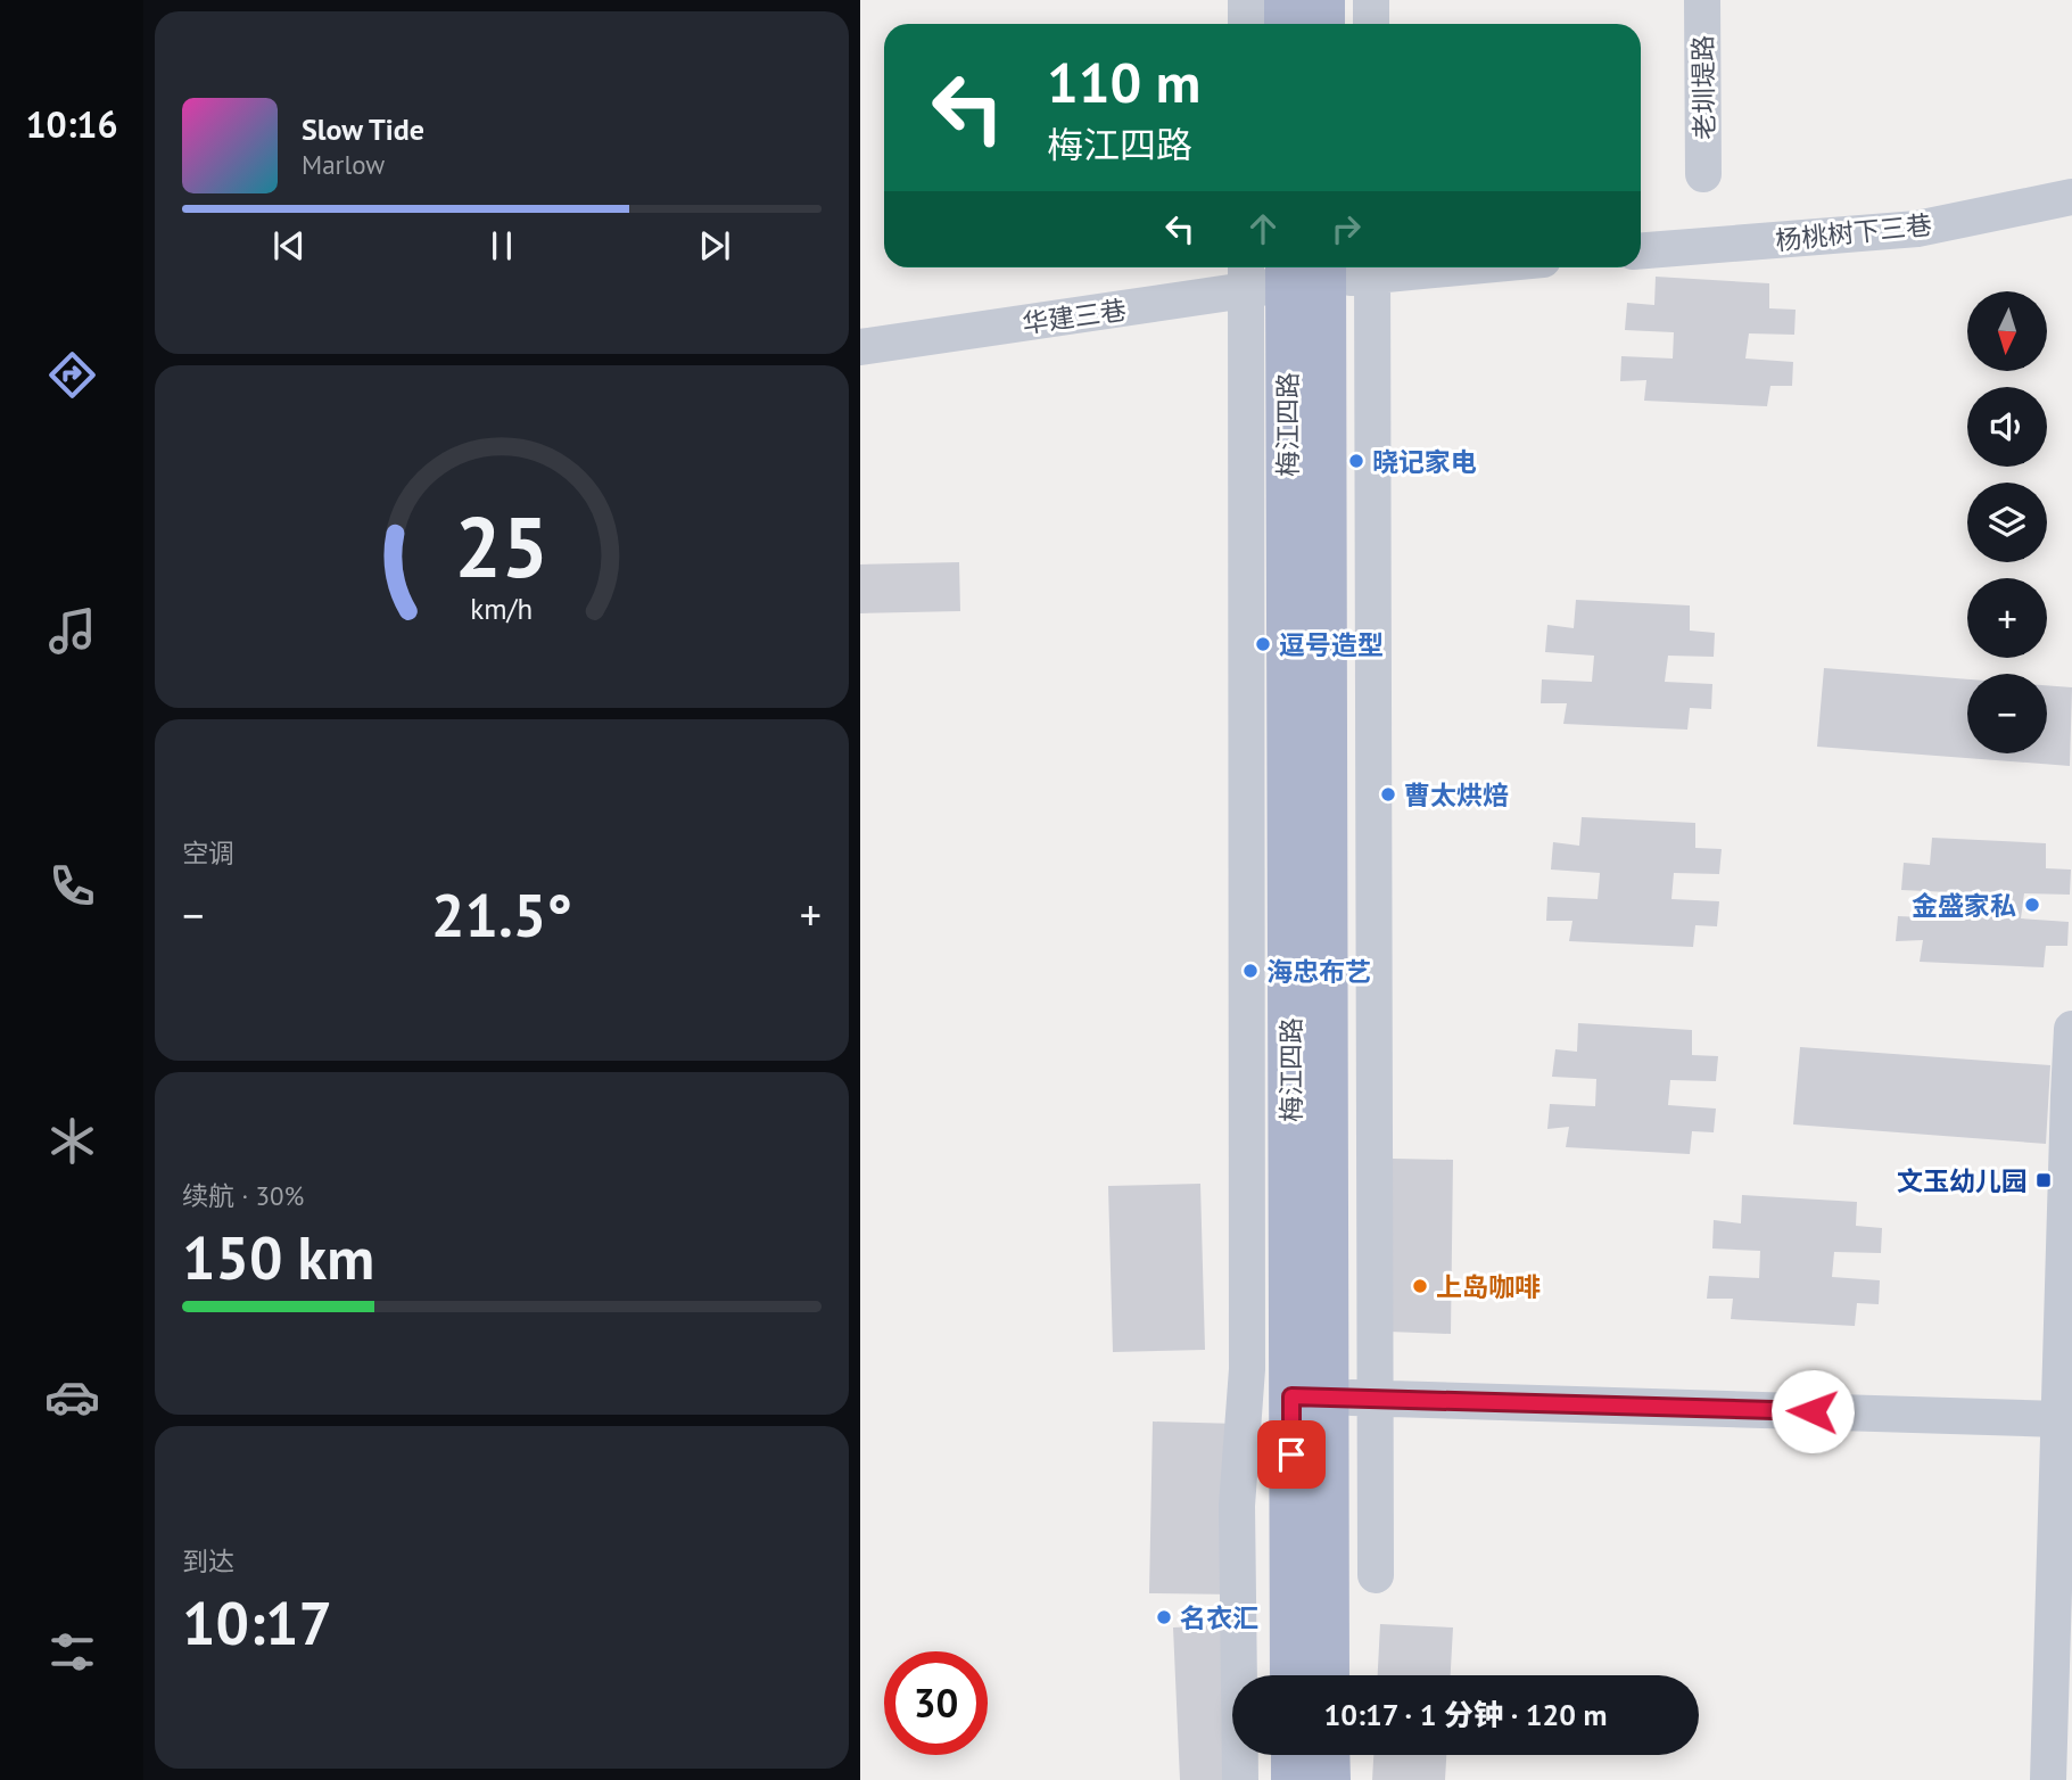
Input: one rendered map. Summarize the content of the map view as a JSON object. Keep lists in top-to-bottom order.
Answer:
{
  "streets": {
    "main road": ["梅江四路"],
    "street": ["老圳堤路", "杨桃树下三巷", "华建三巷"]
  },
  "crossings": [
    ["华建三巷", "梅江四路"]
  ],
  "places": {
    "other": [
      "晓记家电",
      "逗号造型",
      "曹太烘焙",
      "金盛家私",
      "海忠布艺",
      "上岛咖啡",
      "名衣汇"
    ],
    "transit": ["文玉幼儿园"]
  },
  "north": "bottom",
  "page": {
    "tabs": "10:16",
    "turn": ["110 m", "梅江四路"],
    "song": ["Slow Tide", "Marlow"],
    "map_buttons": ["+", "−"],
    "tile": [
      "空调",
      ["续航 · 30%", "150 km"],
      ["到达", "10:17"]
    ],
    "heat": ["−", "21.5°", "+"],
    "limit": "30",
    "trip": "10:17 · 1 分钟 · 120 m",
    "gauge": ["25", "km/h"]
  }
}
